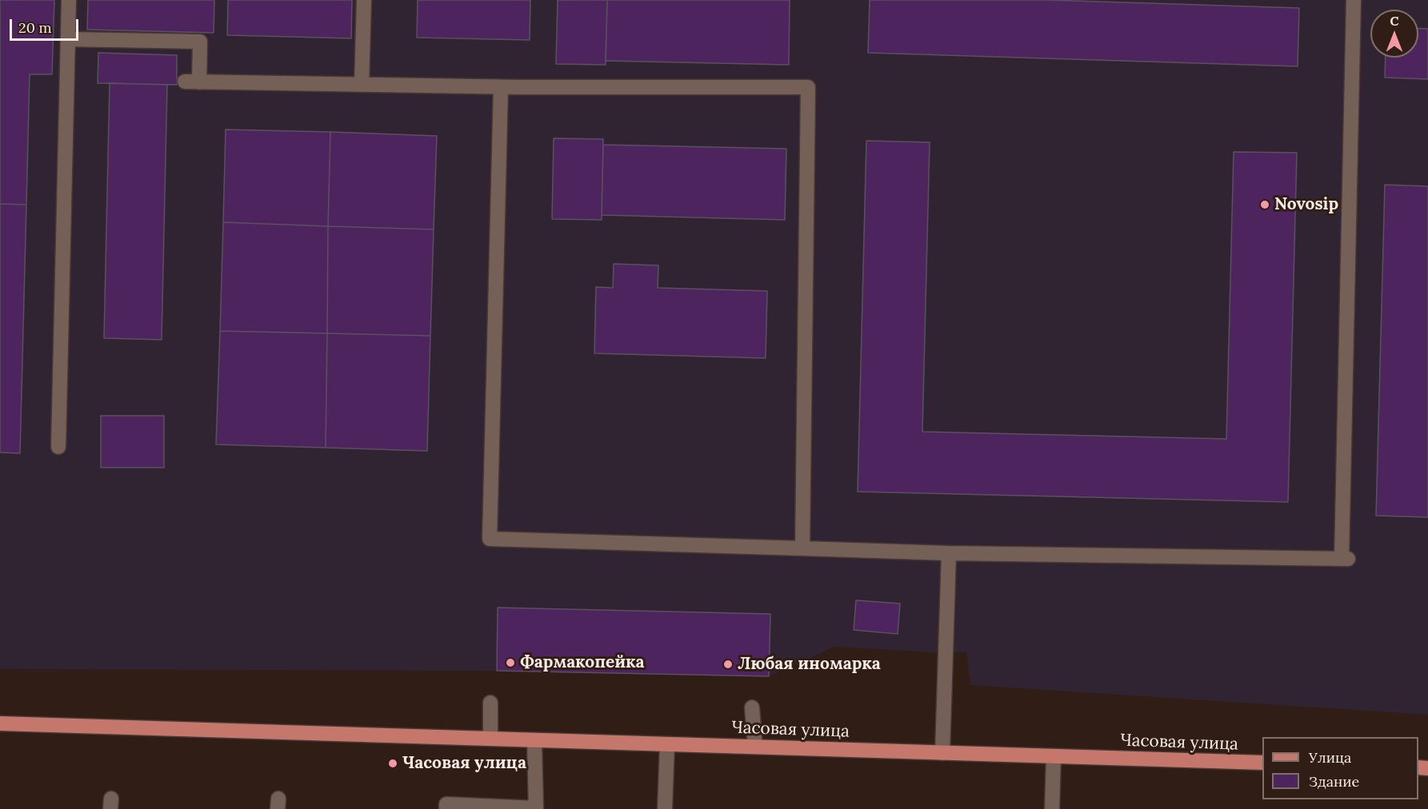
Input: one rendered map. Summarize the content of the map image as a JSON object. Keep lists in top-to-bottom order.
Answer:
{
  "streets": {
    "main road": ["Часовая улица"]
  },
  "places": [
    "Novosip",
    "Фармакопейка",
    "Любая иномарка",
    "Часовая улица"
  ],
  "legend": ["Улица", "Здание"],
  "scale_bar": "20 m",
  "north": "top"
}
